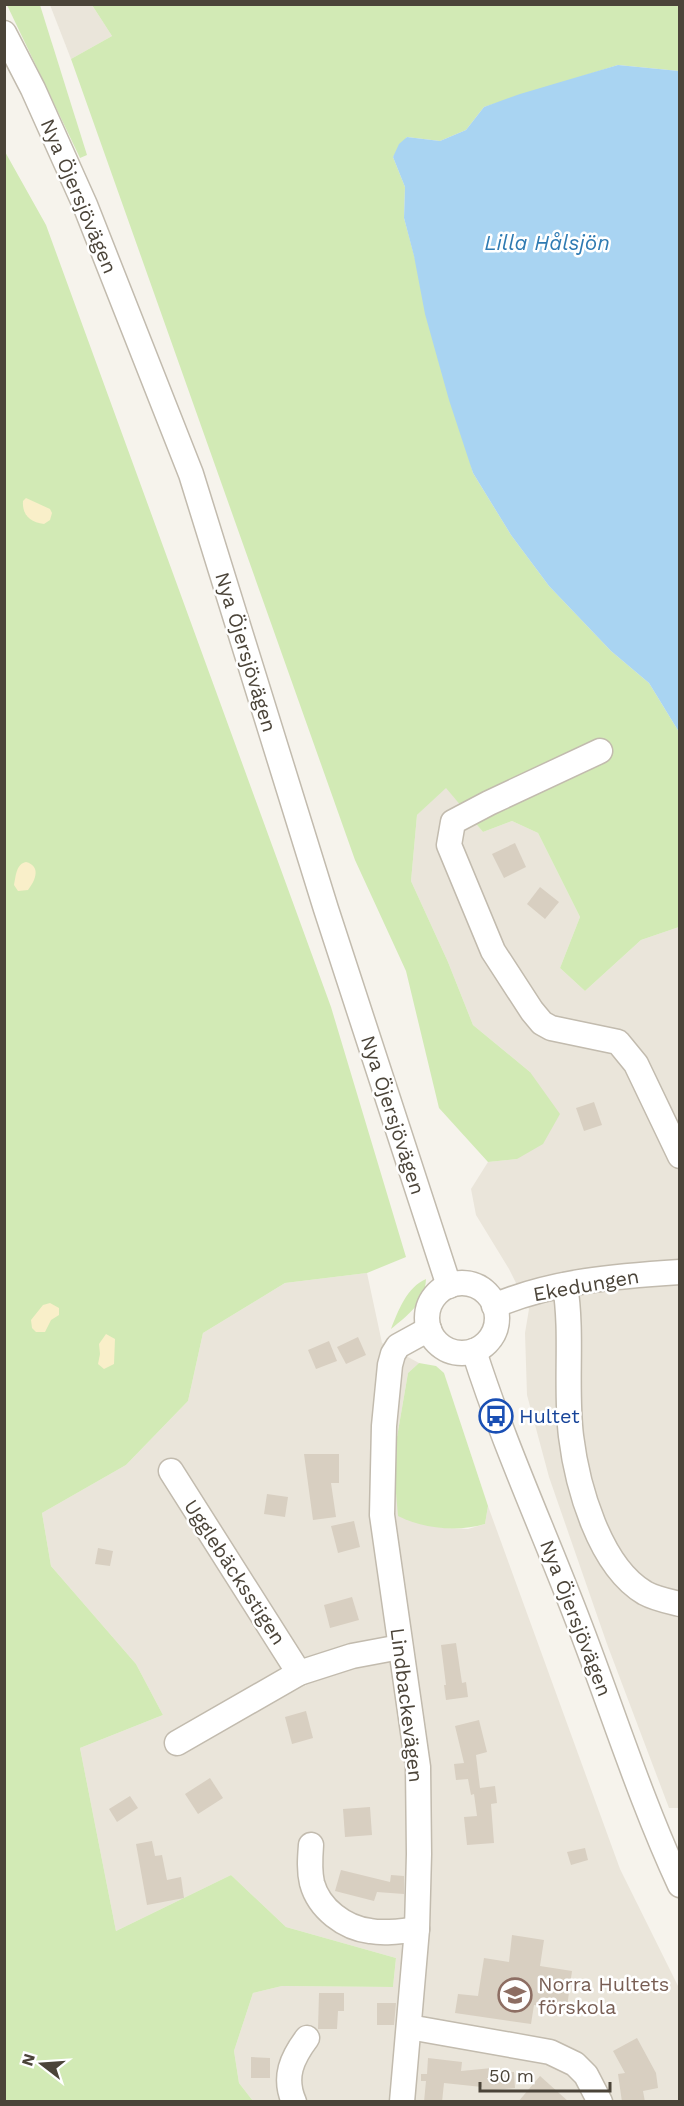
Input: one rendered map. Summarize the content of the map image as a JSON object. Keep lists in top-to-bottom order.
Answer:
{
  "streets": {
    "street": [
      "Nya Öjersjövägen",
      "Ekedungen",
      "Ugglebäcksstigen",
      "Lindbackevägen"
    ]
  },
  "crossings": [
    ["Nya Öjersjövägen", "Ekedungen"],
    ["Nya Öjersjövägen", "Lindbackevägen"],
    ["Ekedungen", "Lindbackevägen"]
  ],
  "water": ["Lilla Hålsjön"],
  "places": {
    "bus stop": ["Hultet"],
    "school or university": ["Norra Hultets förskola"]
  },
  "scale_bar": "50 m",
  "north": "left"
}
